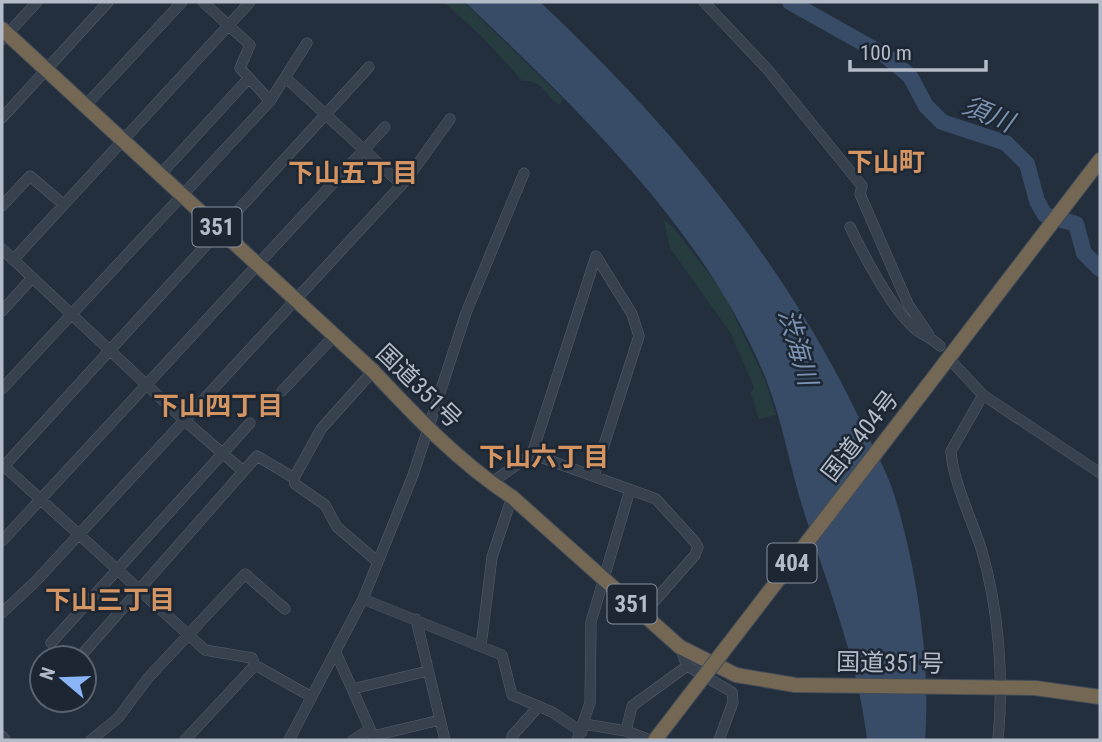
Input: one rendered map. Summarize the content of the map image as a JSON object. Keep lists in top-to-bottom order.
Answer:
{
  "streets": {
    "highway": [
      "351",
      "国道351号",
      "国道404号",
      "404"
    ]
  },
  "districts": [
    "下山町",
    "下山五丁目",
    "下山四丁目",
    "下山六丁目",
    "下山三丁目"
  ],
  "water": ["須川", "渋海川"],
  "scale_bar": "100 m",
  "north": "left"
}
